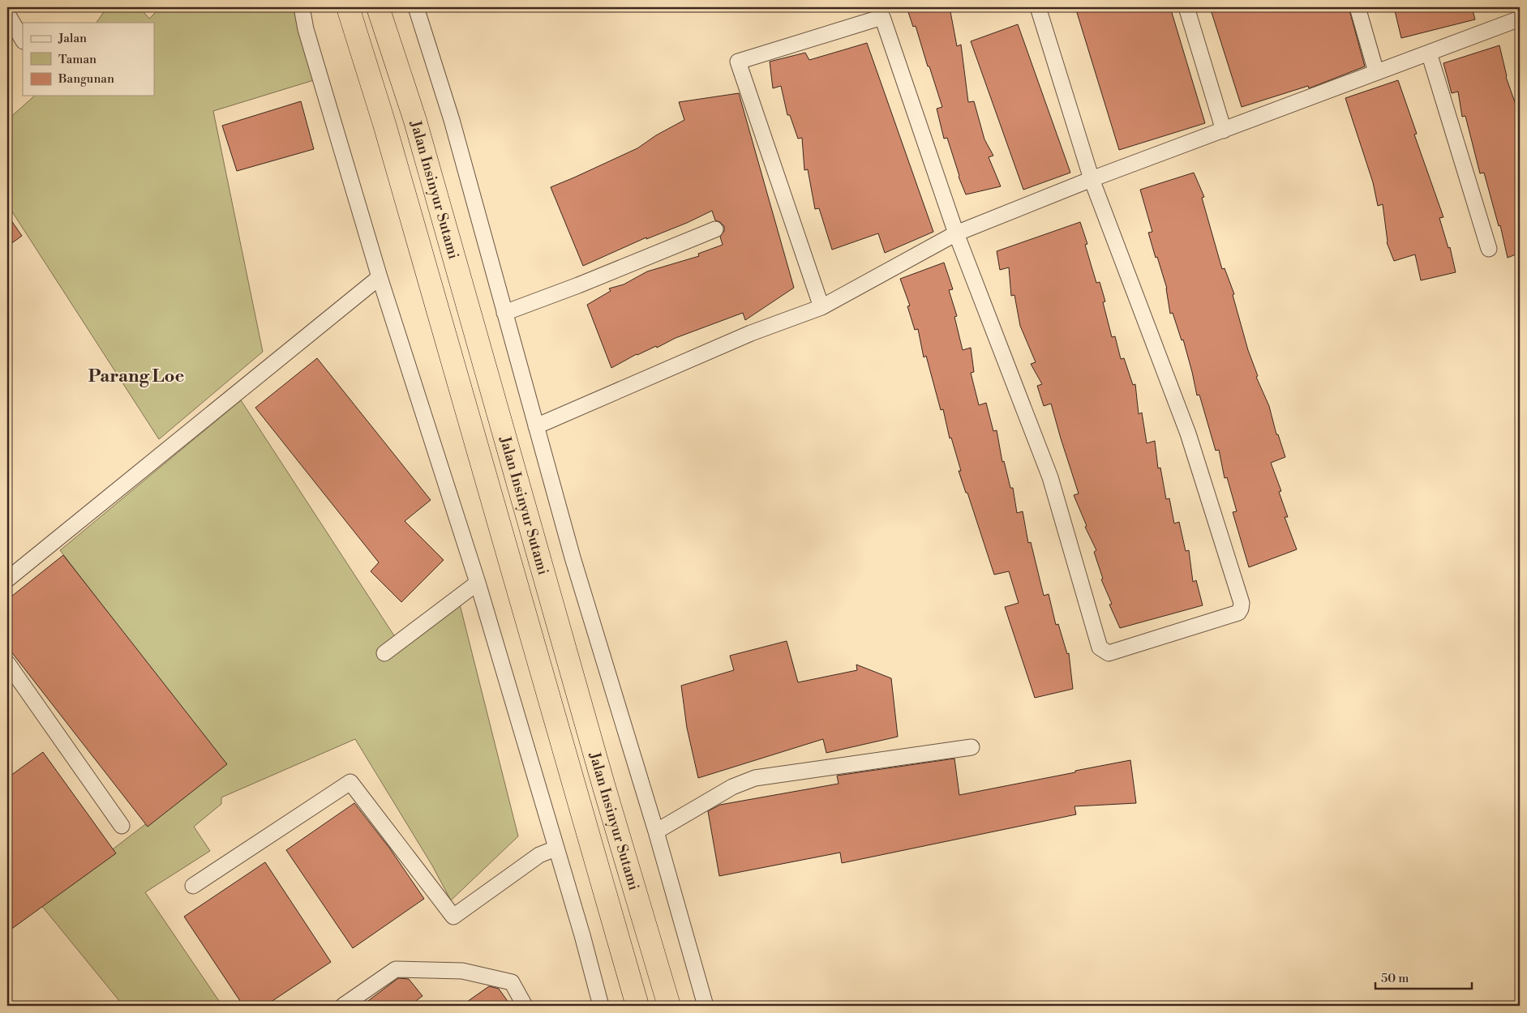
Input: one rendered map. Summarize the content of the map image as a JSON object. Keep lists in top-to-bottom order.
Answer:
{
  "streets": {
    "highway": ["Jalan Insinyur Sutami"]
  },
  "districts": ["Parang Loe"],
  "legend": ["Jalan", "Taman", "Bangunan"],
  "scale_bar": "50 m"
}
